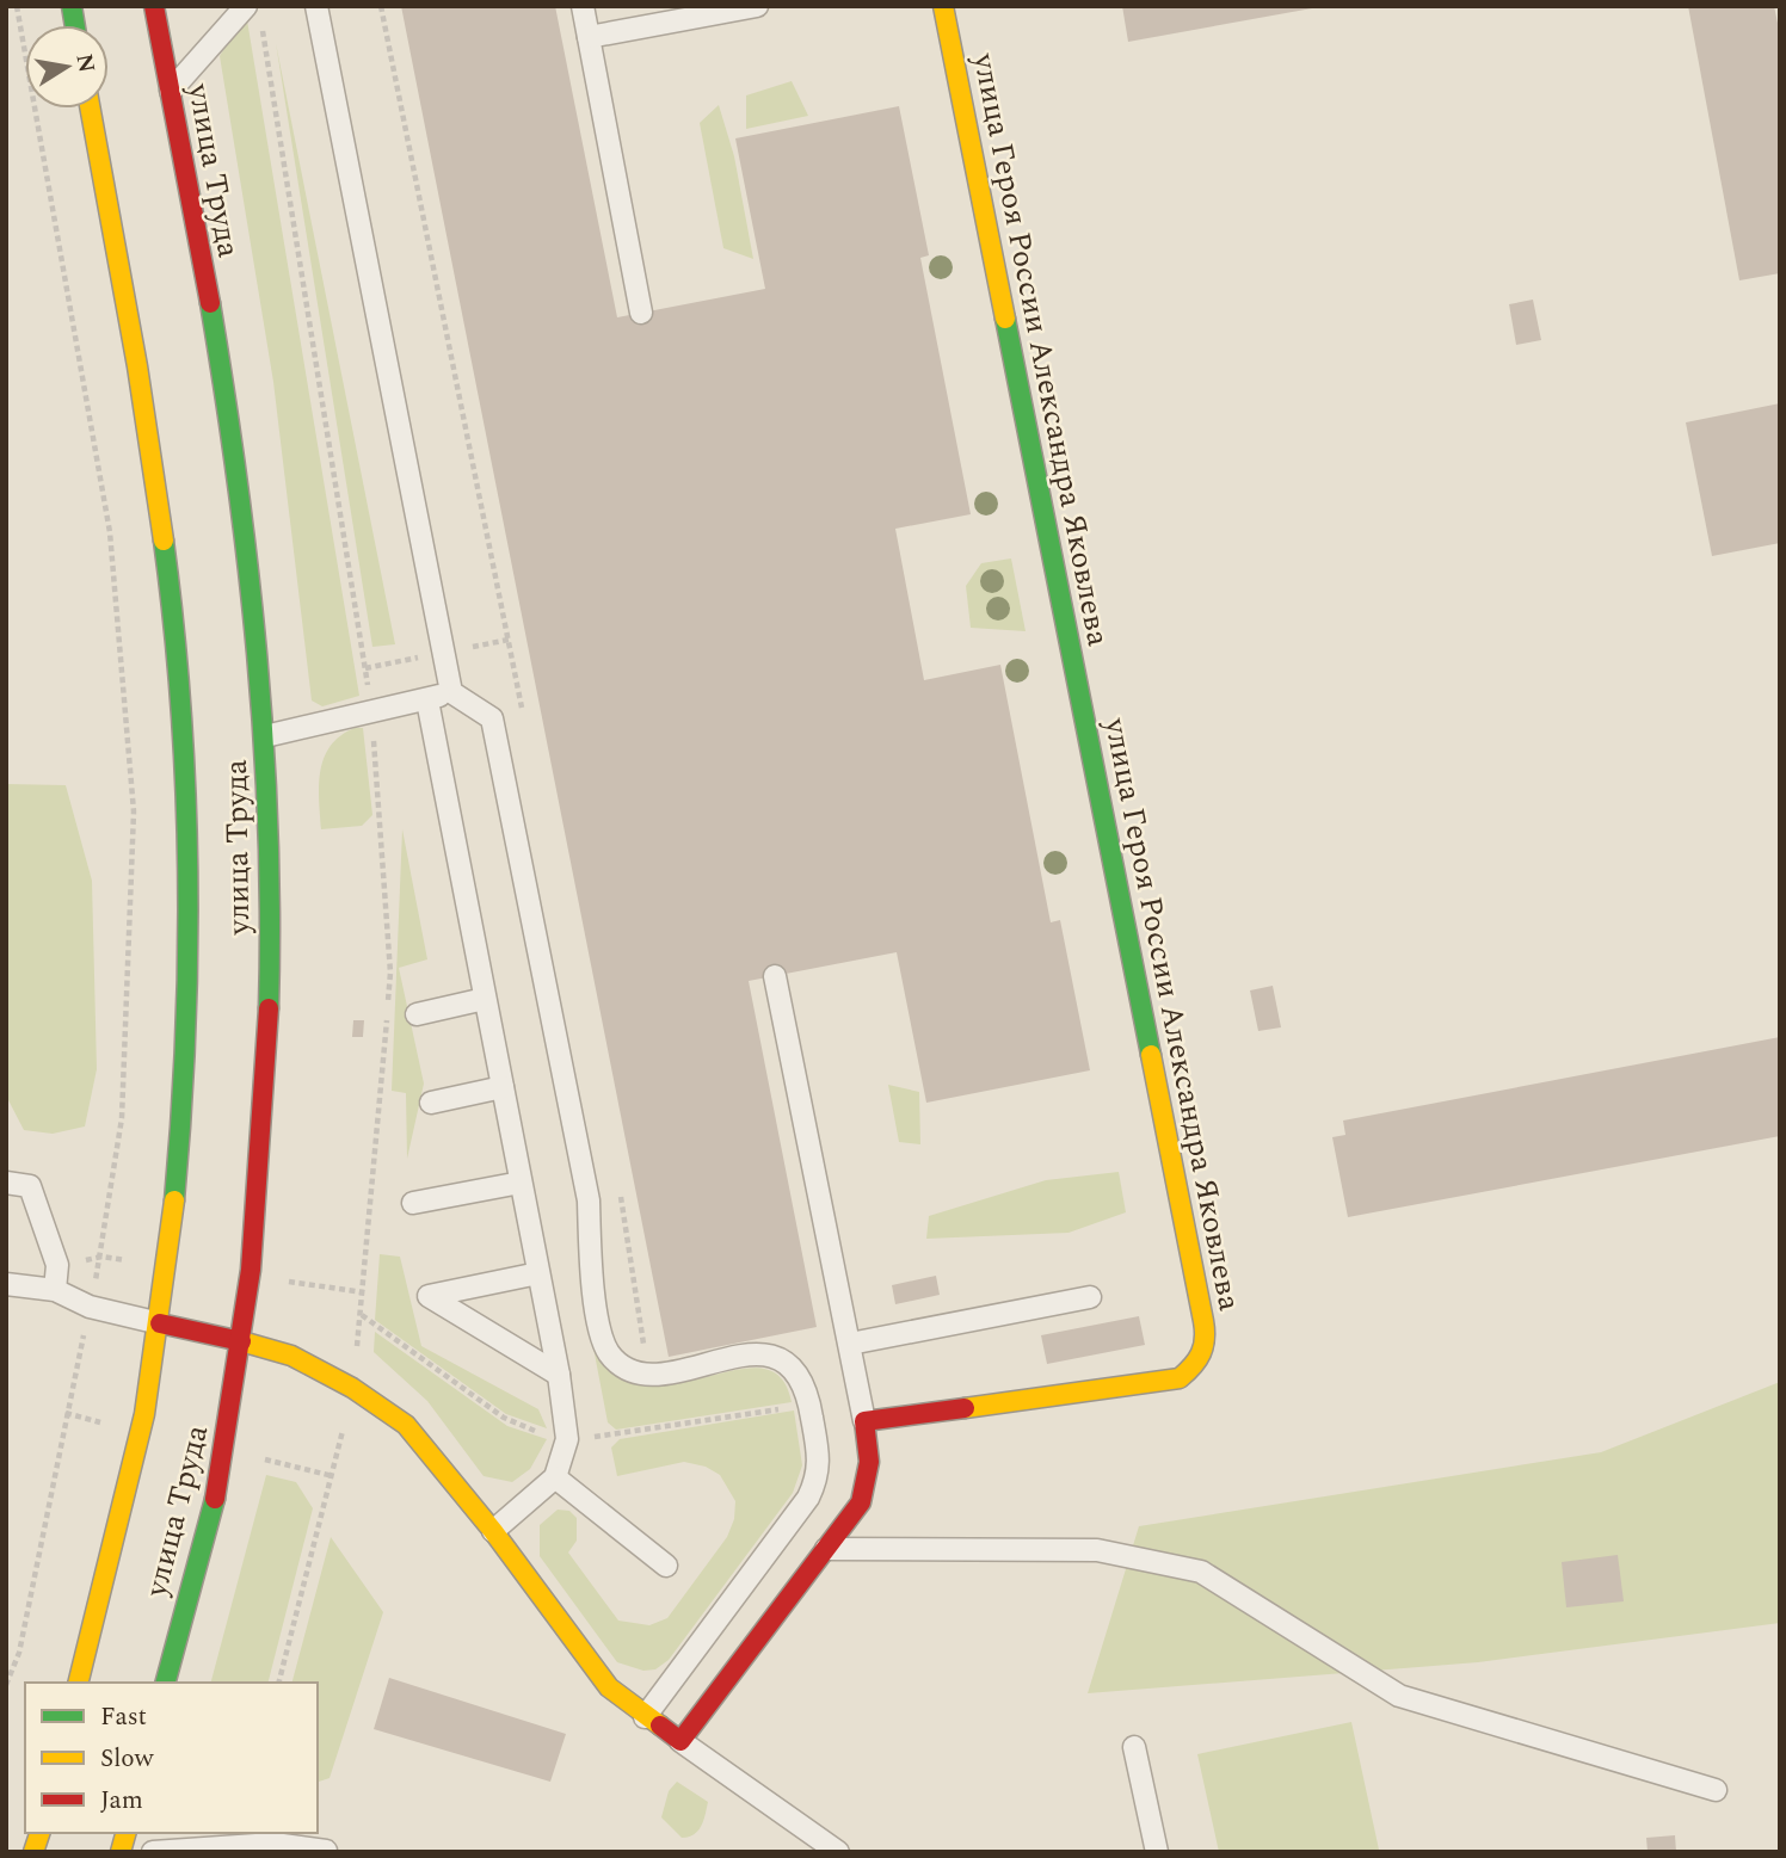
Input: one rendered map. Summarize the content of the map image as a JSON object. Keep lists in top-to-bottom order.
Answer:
{
  "streets": {
    "main road": ["улица Труда", "улица Героя России Александра Яковлева"]
  },
  "legend": ["Fast", "Slow", "Jam"],
  "north": "right"
}
